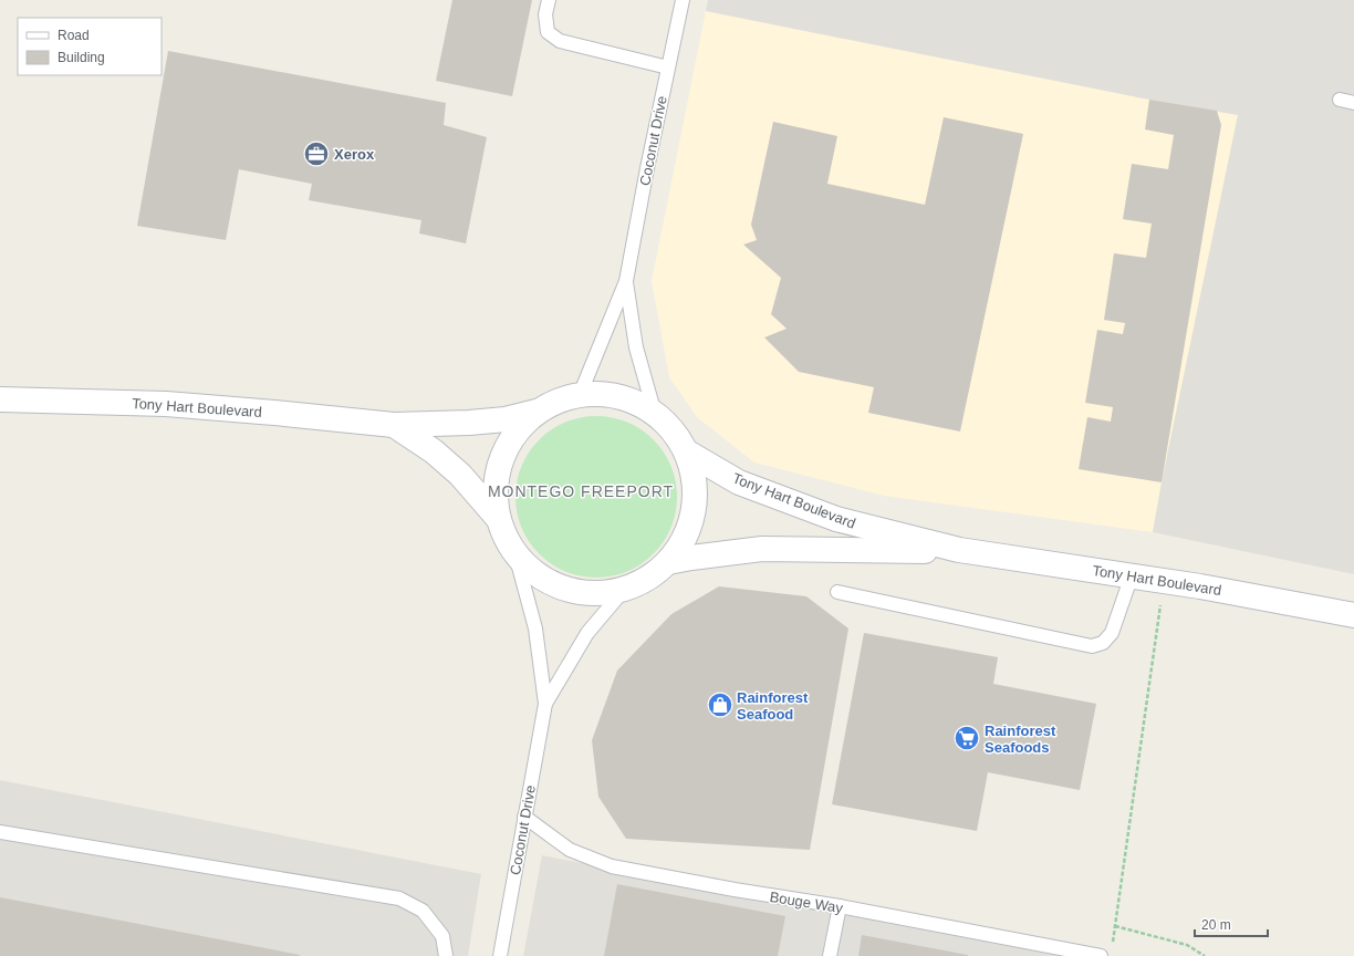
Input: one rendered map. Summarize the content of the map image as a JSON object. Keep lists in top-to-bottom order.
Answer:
{
  "streets": {
    "street": ["Tony Hart Boulevard"],
    "lane": ["Coconut Drive", "Bouge Way"]
  },
  "crossings": [
    ["Coconut Drive", "Bouge Way"]
  ],
  "districts": ["MONTEGO FREEPORT"],
  "places": {
    "office": ["Xerox"],
    "shop": ["Rainforest Seafood"],
    "supermarket": ["Rainforest Seafoods"]
  },
  "legend": ["Road", "Building"],
  "scale_bar": "20 m"
}
